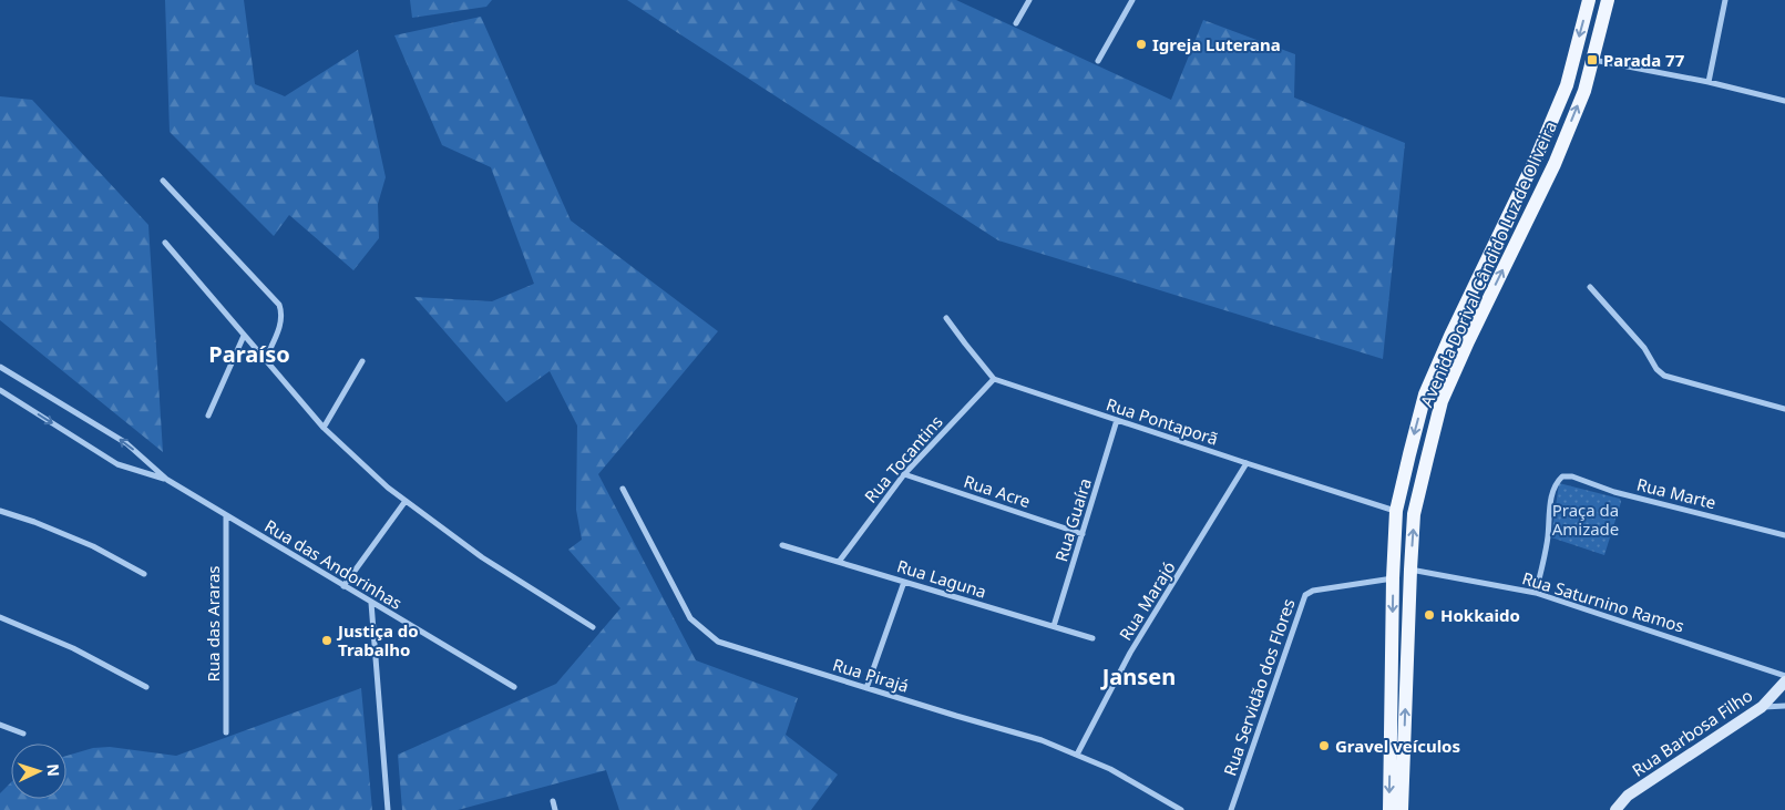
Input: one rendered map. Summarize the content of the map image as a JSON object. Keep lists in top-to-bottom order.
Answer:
{
  "streets": {
    "main road": ["Avenida Dorival Cândido Luz de Oliveira", "Rua Barbosa Filho"],
    "street": [
      "Rua Pontaporã",
      "Rua Tocantins",
      "Rua Acre",
      "Rua Marte",
      "Rua Guaíra",
      "Rua das Andorinhas",
      "Rua Laguna",
      "Rua Marajó",
      "Rua Saturnino Ramos",
      "Rua das Araras",
      "Rua Pirajá",
      "Rua Servidão dos Flores"
    ]
  },
  "crossings": [
    ["Avenida Dorival Cândido Luz de Oliveira", "Rua Pontaporã"],
    ["Avenida Dorival Cândido Luz de Oliveira", "Rua Saturnino Ramos"],
    ["Avenida Dorival Cândido Luz de Oliveira", "Rua Servidão dos Flores"],
    ["Rua Pontaporã", "Rua Tocantins"],
    ["Rua Pontaporã", "Rua Guaíra"],
    ["Rua Pontaporã", "Rua Marajó"],
    ["Rua Tocantins", "Rua Acre"],
    ["Rua Tocantins", "Rua Laguna"],
    ["Rua Acre", "Rua Guaíra"],
    ["Rua Marte", "Rua Saturnino Ramos"],
    ["Rua Guaíra", "Rua Laguna"],
    ["Rua das Andorinhas", "Rua das Araras"],
    ["Rua Marajó", "Rua Pirajá"]
  ],
  "districts": ["Paraíso", "Jansen"],
  "parks": ["Praça da Amizade"],
  "places": {
    "other": [
      "Igreja Luterana",
      "Hokkaido",
      "Justiça do Trabalho",
      "Gravel veículos"
    ],
    "transit": ["Parada 77"]
  },
  "north": "right"
}
